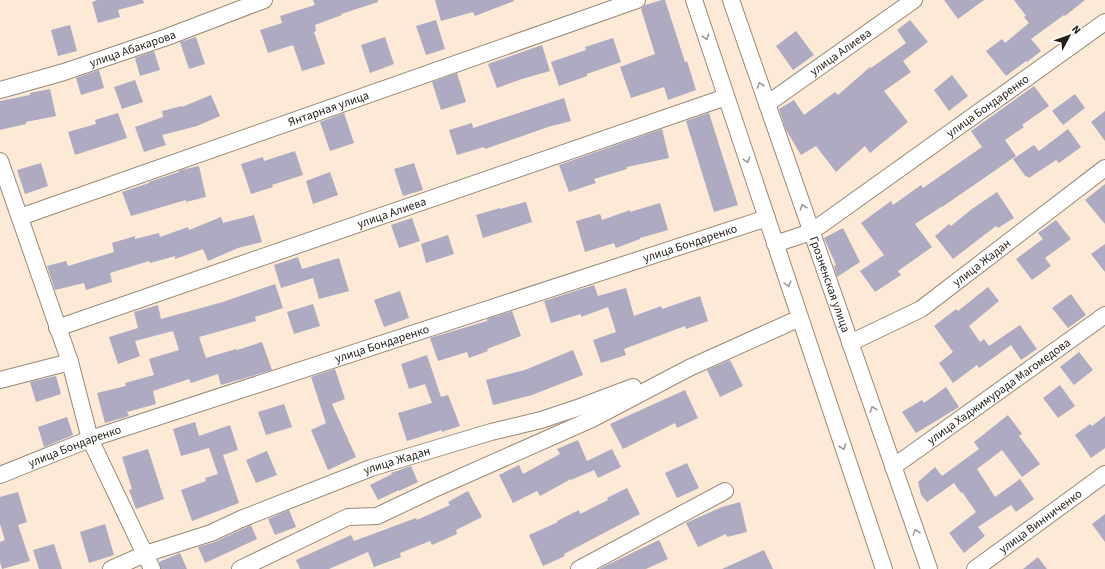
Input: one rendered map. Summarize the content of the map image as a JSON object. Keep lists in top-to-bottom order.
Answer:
{
  "streets": {
    "street": [
      "улица Абакарова",
      "улица Алиева",
      "улица Бондаренко",
      "Янтарная улица",
      "улица Жадан",
      "Грозненская улица",
      "улица Хаджимурада Магомедова",
      "улица Винниченко"
    ]
  },
  "crossings": [
    ["улица Алиева", "Грозненская улица"],
    ["улица Бондаренко", "Грозненская улица"],
    ["улица Жадан", "Грозненская улица"],
    ["Грозненская улица", "улица Хаджимурада Магомедова"]
  ],
  "north": "top right"
}
